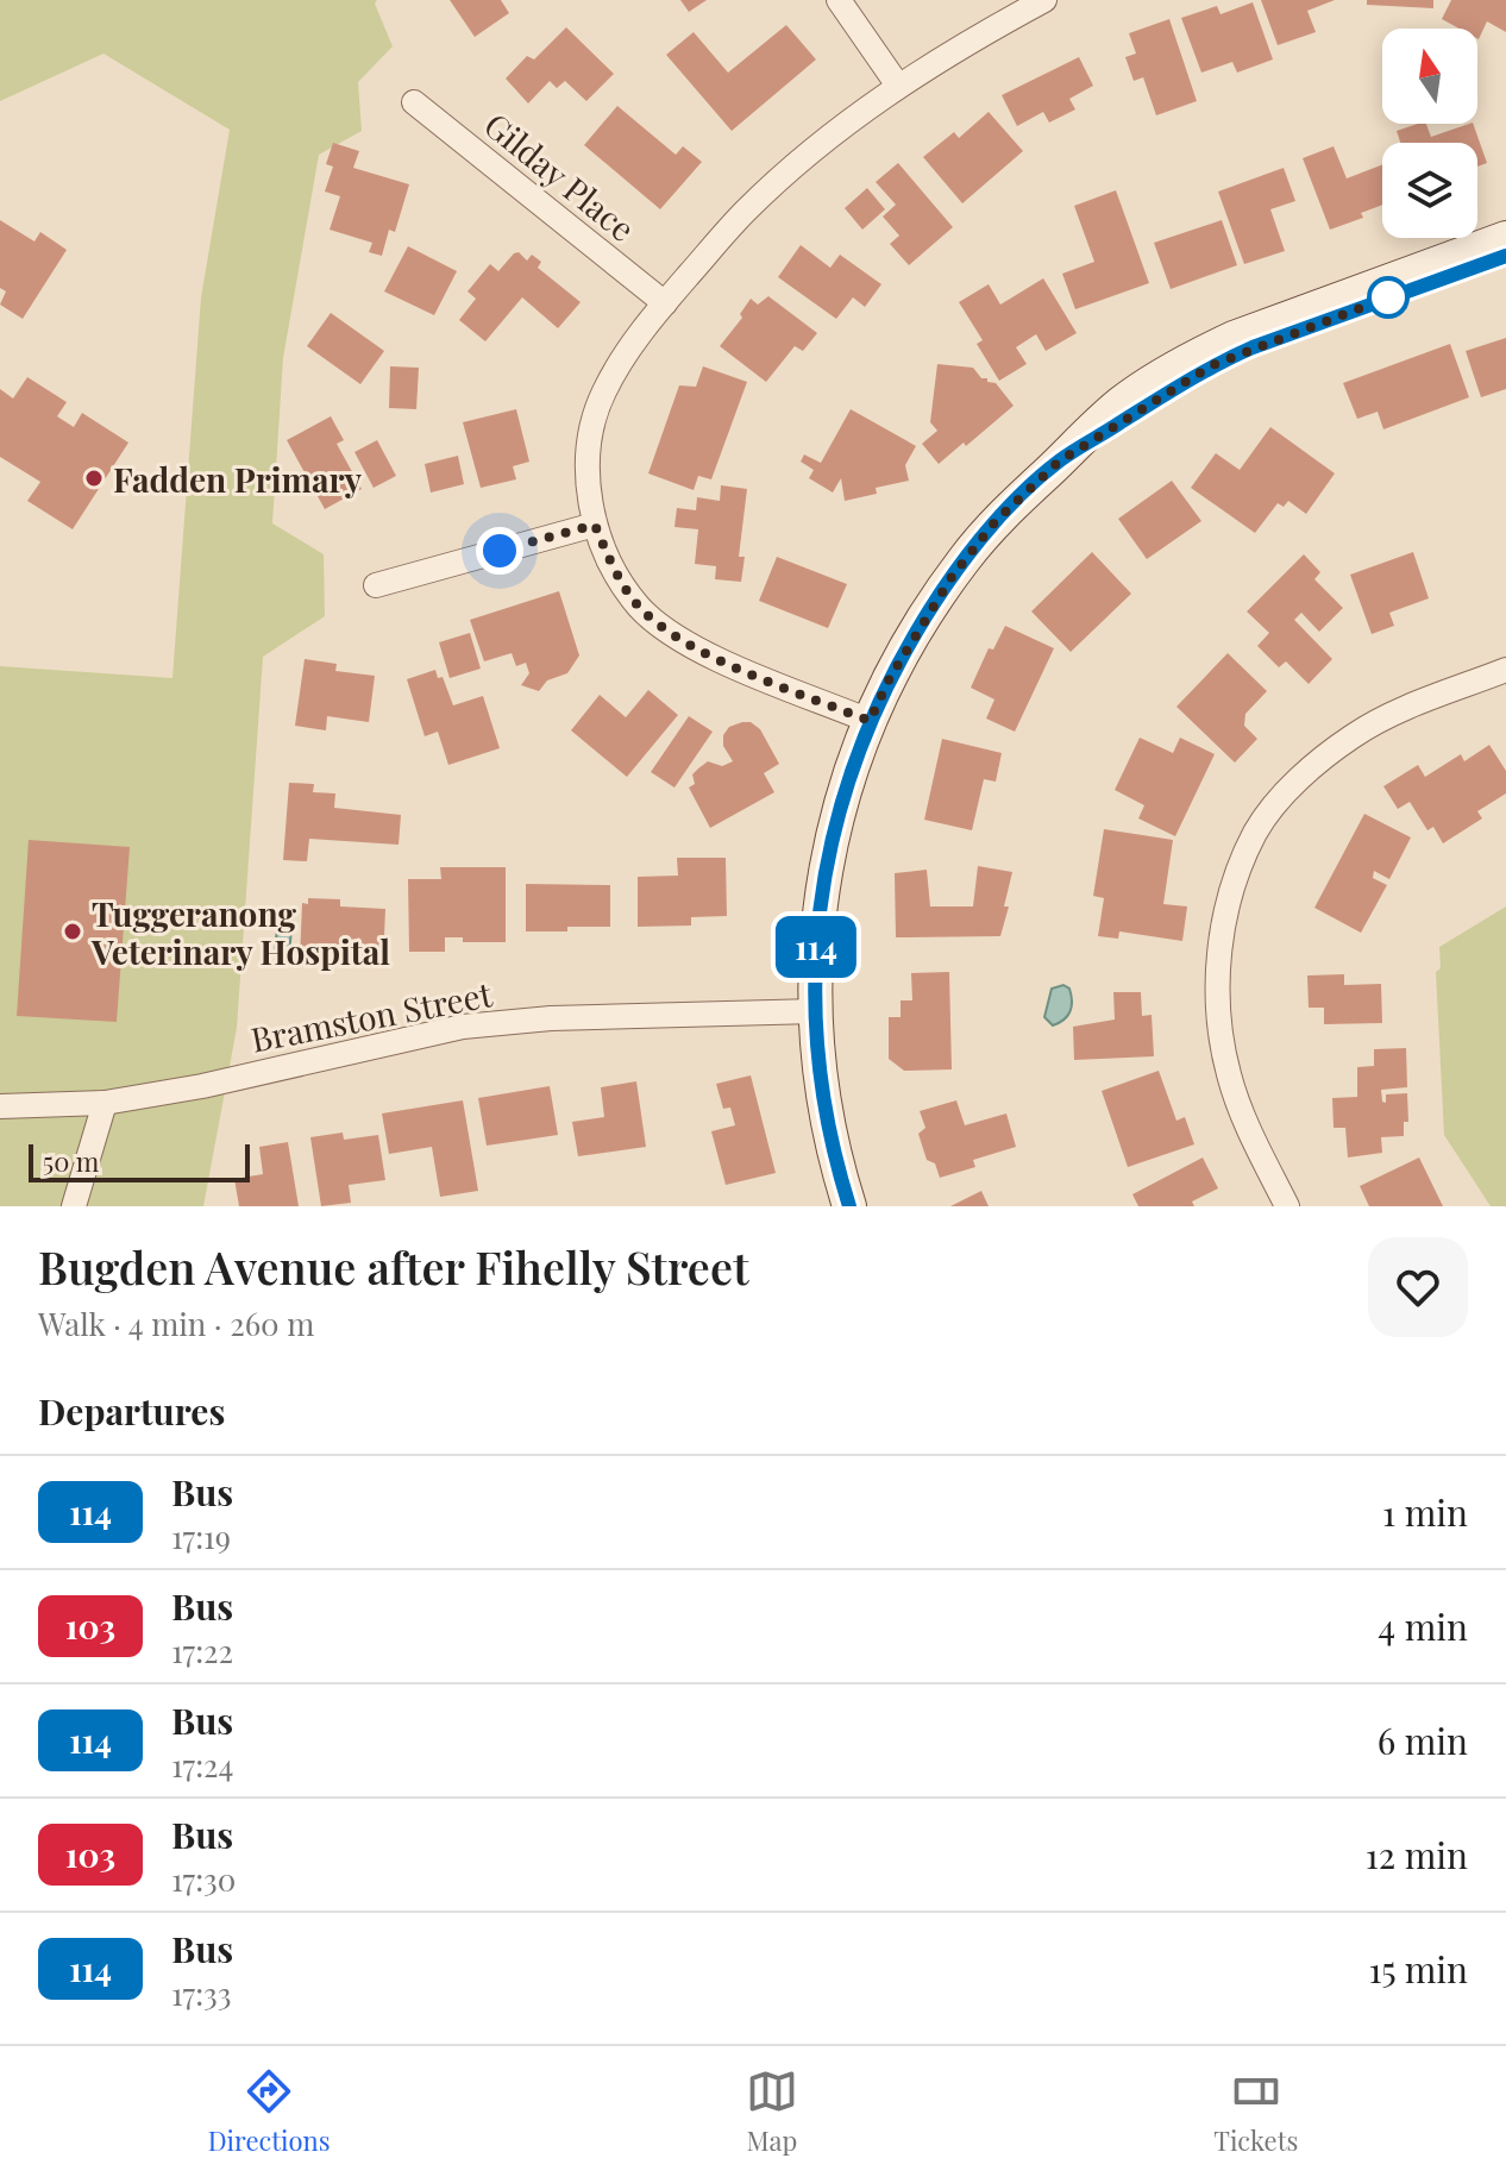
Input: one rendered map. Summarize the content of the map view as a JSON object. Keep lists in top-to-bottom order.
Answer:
{
  "streets": {
    "street": ["Gilday Place", "Bramston Street"]
  },
  "places": ["Fadden Primary", "Tuggeranong Veterinary Hospital"],
  "lines": ["bus line 114"],
  "scale_bar": "50 m",
  "north": "top",
  "page": {
    "on_map": "114",
    "scale": "50 m",
    "heading": [
      ["Bugden Avenue after Fihelly Street", "Walk · 4 min · 260 m"],
      "Departures"
    ],
    "list": [
      {
        "mark": "114",
        "name": "Bus",
        "note": "17:19",
        "value": "1 min"
      },
      {
        "mark": "103",
        "name": "Bus",
        "note": "17:22",
        "value": "4 min"
      },
      {
        "mark": "114",
        "name": "Bus",
        "note": "17:24",
        "value": "6 min"
      },
      {
        "mark": "103",
        "name": "Bus",
        "note": "17:30",
        "value": "12 min"
      },
      {
        "mark": "114",
        "name": "Bus",
        "note": "17:33",
        "value": "15 min"
      }
    ],
    "tabs": ["Directions", "Map", "Tickets"]
  }
}
